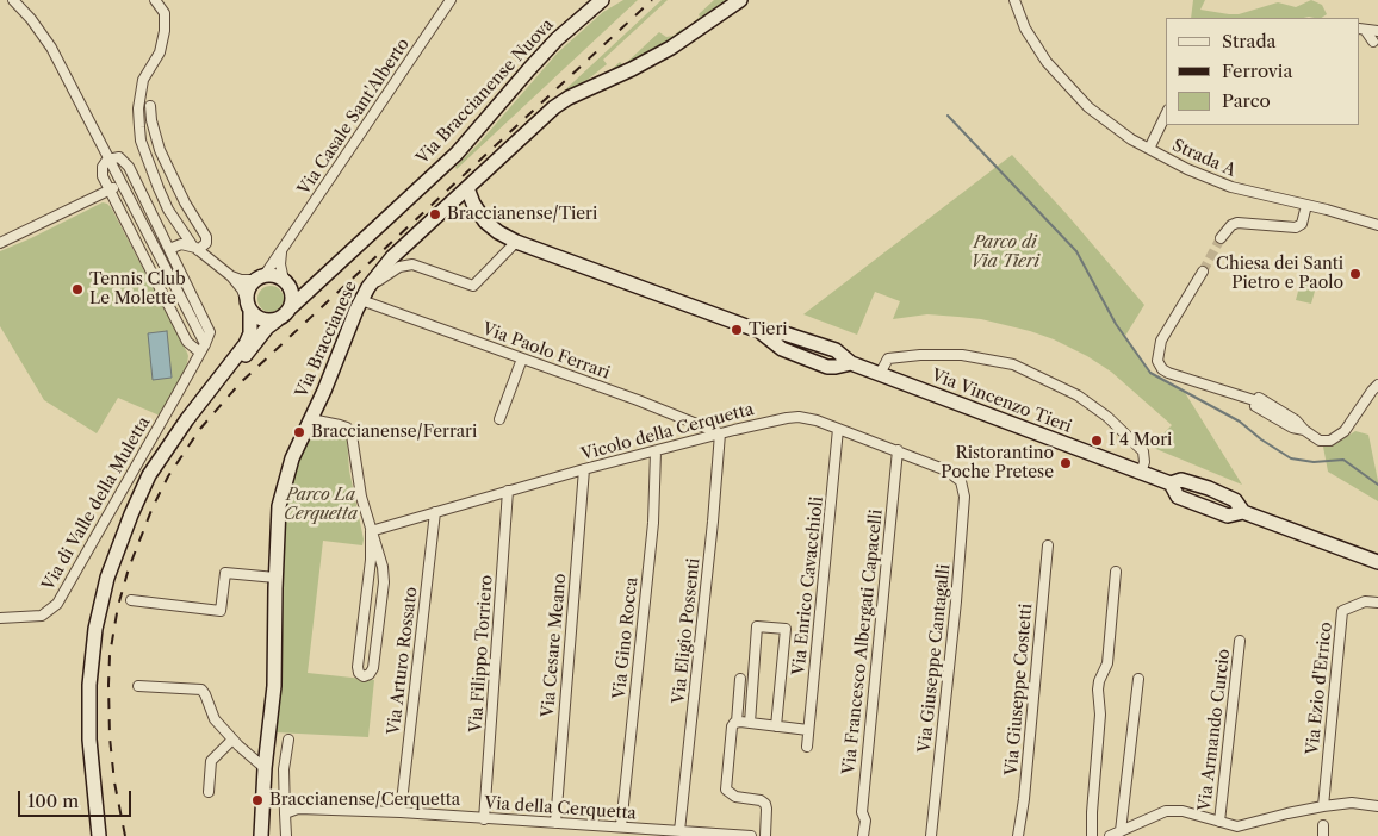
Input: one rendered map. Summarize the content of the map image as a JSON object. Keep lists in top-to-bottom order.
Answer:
{
  "streets": {
    "street": [
      "Via Braccianense Nuova",
      "Via Casale Sant'Alberto",
      "Strada A",
      "Via Braccianese",
      "Via Paolo Ferrari",
      "Via Vincenzo Tieri",
      "Vicolo della Cerquetta",
      "Via di Valle della Muletta",
      "Via Enrico Cavacchioli",
      "Via Eligio Possenti",
      "Via Gino Rocca",
      "Via Francesco Albergati Capacelli",
      "Via Cesare Meano",
      "Via Filippo Torriero",
      "Via Giuseppe Cantagalli",
      "Via Arturo Rossato",
      "Via Ezio d'Errico",
      "Via Giuseppe Costetti",
      "Via Armando Curcio",
      "Via della Cerquetta"
    ]
  },
  "crossings": [
    ["Via Braccianense Nuova", "Via Casale Sant'Alberto"],
    ["Via Braccianese", "Via Paolo Ferrari"],
    ["Via Braccianese", "Via Vincenzo Tieri"],
    ["Via Paolo Ferrari", "Vicolo della Cerquetta"],
    ["Via Paolo Ferrari", "Via Eligio Possenti"],
    ["Vicolo della Cerquetta", "Via Enrico Cavacchioli"],
    ["Vicolo della Cerquetta", "Via Eligio Possenti"],
    ["Vicolo della Cerquetta", "Via Gino Rocca"],
    ["Vicolo della Cerquetta", "Via Francesco Albergati Capacelli"],
    ["Vicolo della Cerquetta", "Via Cesare Meano"],
    ["Vicolo della Cerquetta", "Via Filippo Torriero"],
    ["Vicolo della Cerquetta", "Via Giuseppe Cantagalli"],
    ["Vicolo della Cerquetta", "Via Arturo Rossato"],
    ["Via Eligio Possenti", "Via della Cerquetta"],
    ["Via Gino Rocca", "Via della Cerquetta"],
    ["Via Cesare Meano", "Via della Cerquetta"],
    ["Via Filippo Torriero", "Via della Cerquetta"],
    ["Via Arturo Rossato", "Via della Cerquetta"]
  ],
  "parks": ["Parco di Via Tieri", "Parco La Cerquetta"],
  "places": [
    "Braccianense/Tieri",
    "Chiesa dei Santi Pietro e Paolo",
    "Tennis Club Le Molette",
    "Tieri",
    "Braccianense/Ferrari",
    "I 4 Mori",
    "Ristorantino Poche Pretese",
    "Braccianense/Cerquetta"
  ],
  "legend": ["Strada", "Ferrovia", "Parco"],
  "scale_bar": "100 m"
}
